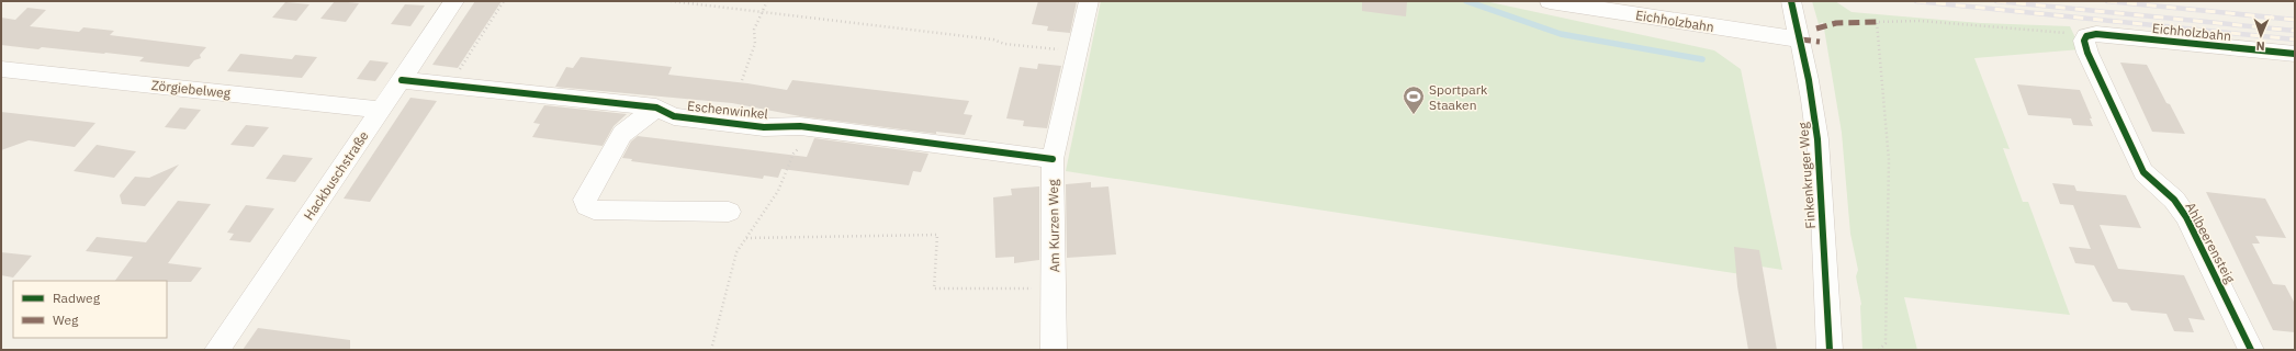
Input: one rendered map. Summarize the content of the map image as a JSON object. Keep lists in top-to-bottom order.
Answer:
{
  "streets": {
    "street": [
      "Eichholzbahn",
      "Zörgiebelweg",
      "Eschenwinkel",
      "Hackbuschstraße",
      "Finkenkruger Weg",
      "Am Kurzen Weg",
      "Ahlbeerensteig"
    ]
  },
  "crossings": [
    ["Eichholzbahn", "Finkenkruger Weg"],
    ["Eichholzbahn", "Ahlbeerensteig"],
    ["Zörgiebelweg", "Hackbuschstraße"],
    ["Eschenwinkel", "Hackbuschstraße"],
    ["Eschenwinkel", "Am Kurzen Weg"]
  ],
  "places": {
    "sports": ["Sportpark Staaken"]
  },
  "legend": ["Radweg", "Weg"],
  "north": "bottom"
}
